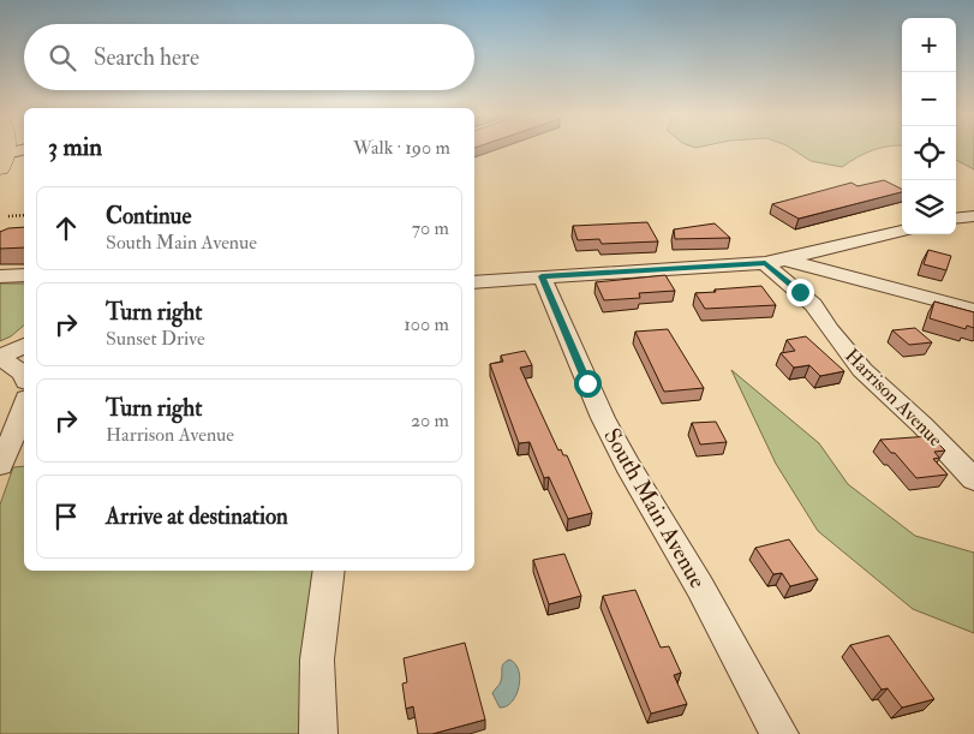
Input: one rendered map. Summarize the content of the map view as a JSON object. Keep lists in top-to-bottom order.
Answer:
{
  "streets": {
    "street": ["Harrison Avenue", "South Main Avenue"]
  },
  "page": {
    "map_buttons": ["+", "−"],
    "search": "Search here",
    "heading": ["3 min", "Walk · 190 m"],
    "list": [
      ["Continue", "South Main Avenue", "70 m"],
      ["Turn right", "Sunset Drive", "100 m"],
      ["Turn right", "Harrison Avenue", "20 m"],
      "Arrive at destination"
    ]
  }
}
